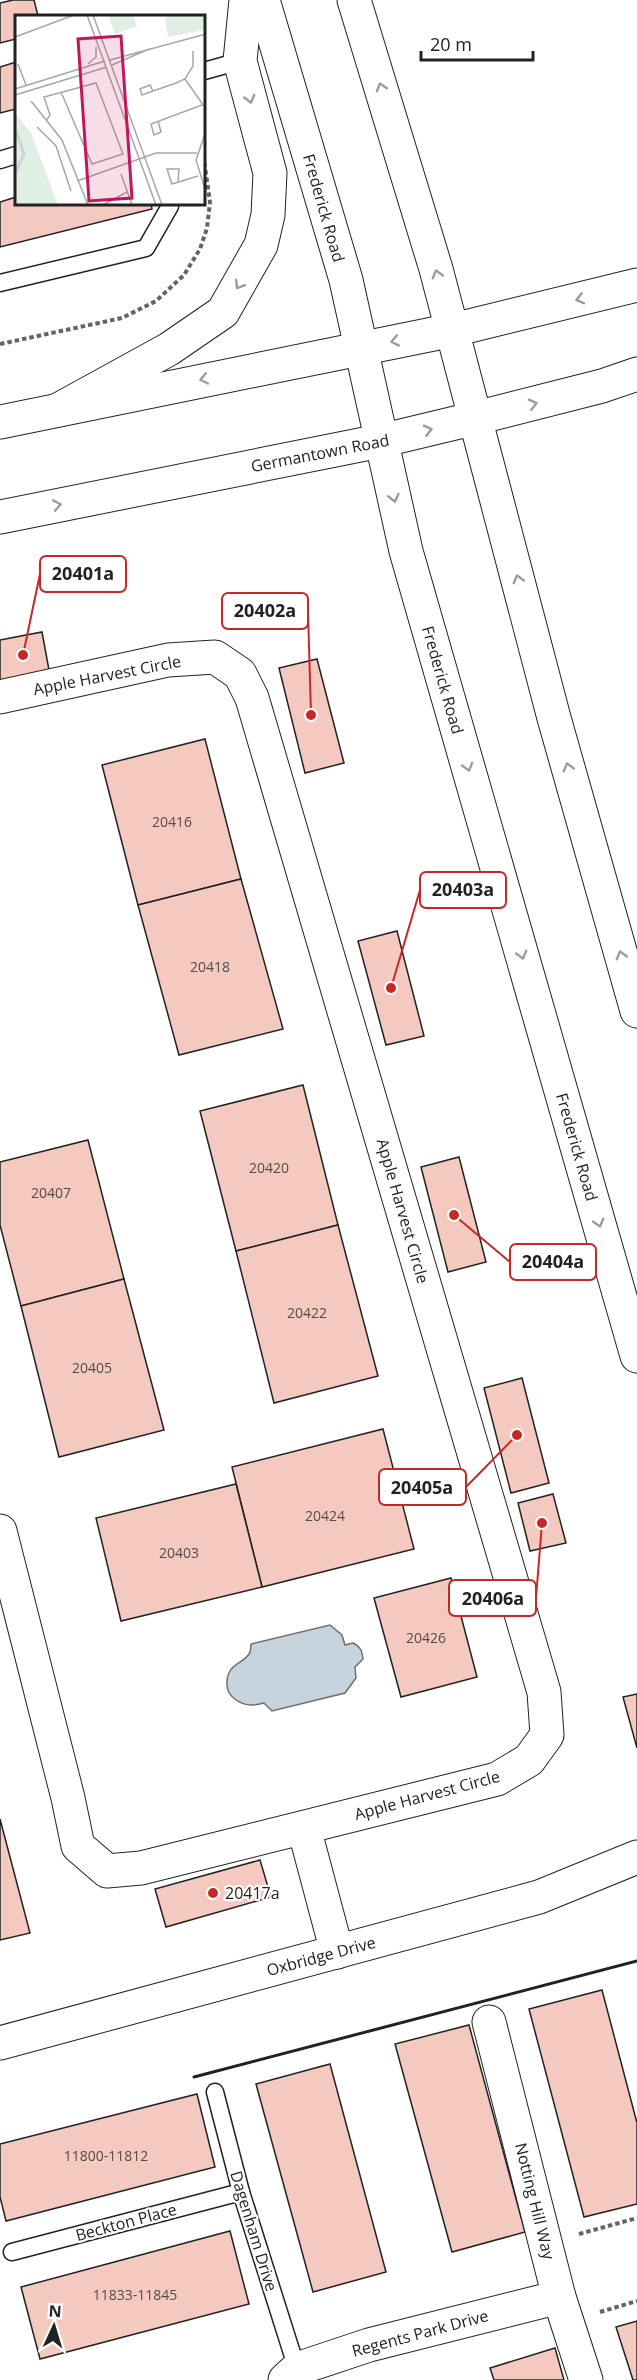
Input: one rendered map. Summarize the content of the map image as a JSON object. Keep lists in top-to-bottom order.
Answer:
{
  "streets": {
    "street": [
      "Frederick Road",
      "Germantown Road",
      "Apple Harvest Circle",
      "Oxbridge Drive",
      "Notting Hill Way",
      "Regents Park Drive"
    ],
    "lane": ["Beckton Place", "Dagenham Drive"]
  },
  "crossings": [
    ["Frederick Road", "Germantown Road"],
    ["Notting Hill Way", "Regents Park Drive"],
    ["Beckton Place", "Dagenham Drive"],
    ["Dagenham Drive", "Regents Park Drive"]
  ],
  "places": [
    "20401a",
    "20402a",
    "20403a",
    "20404a",
    "20405a",
    "20406a",
    "20417a"
  ],
  "house_numbers": [
    "20416",
    "20418",
    "20420",
    "20407",
    "20422",
    "20405",
    "20424",
    "20403",
    "20426",
    "11800-11812",
    "11833-11845"
  ],
  "scale_bar": "20 m",
  "north": "top"
}
